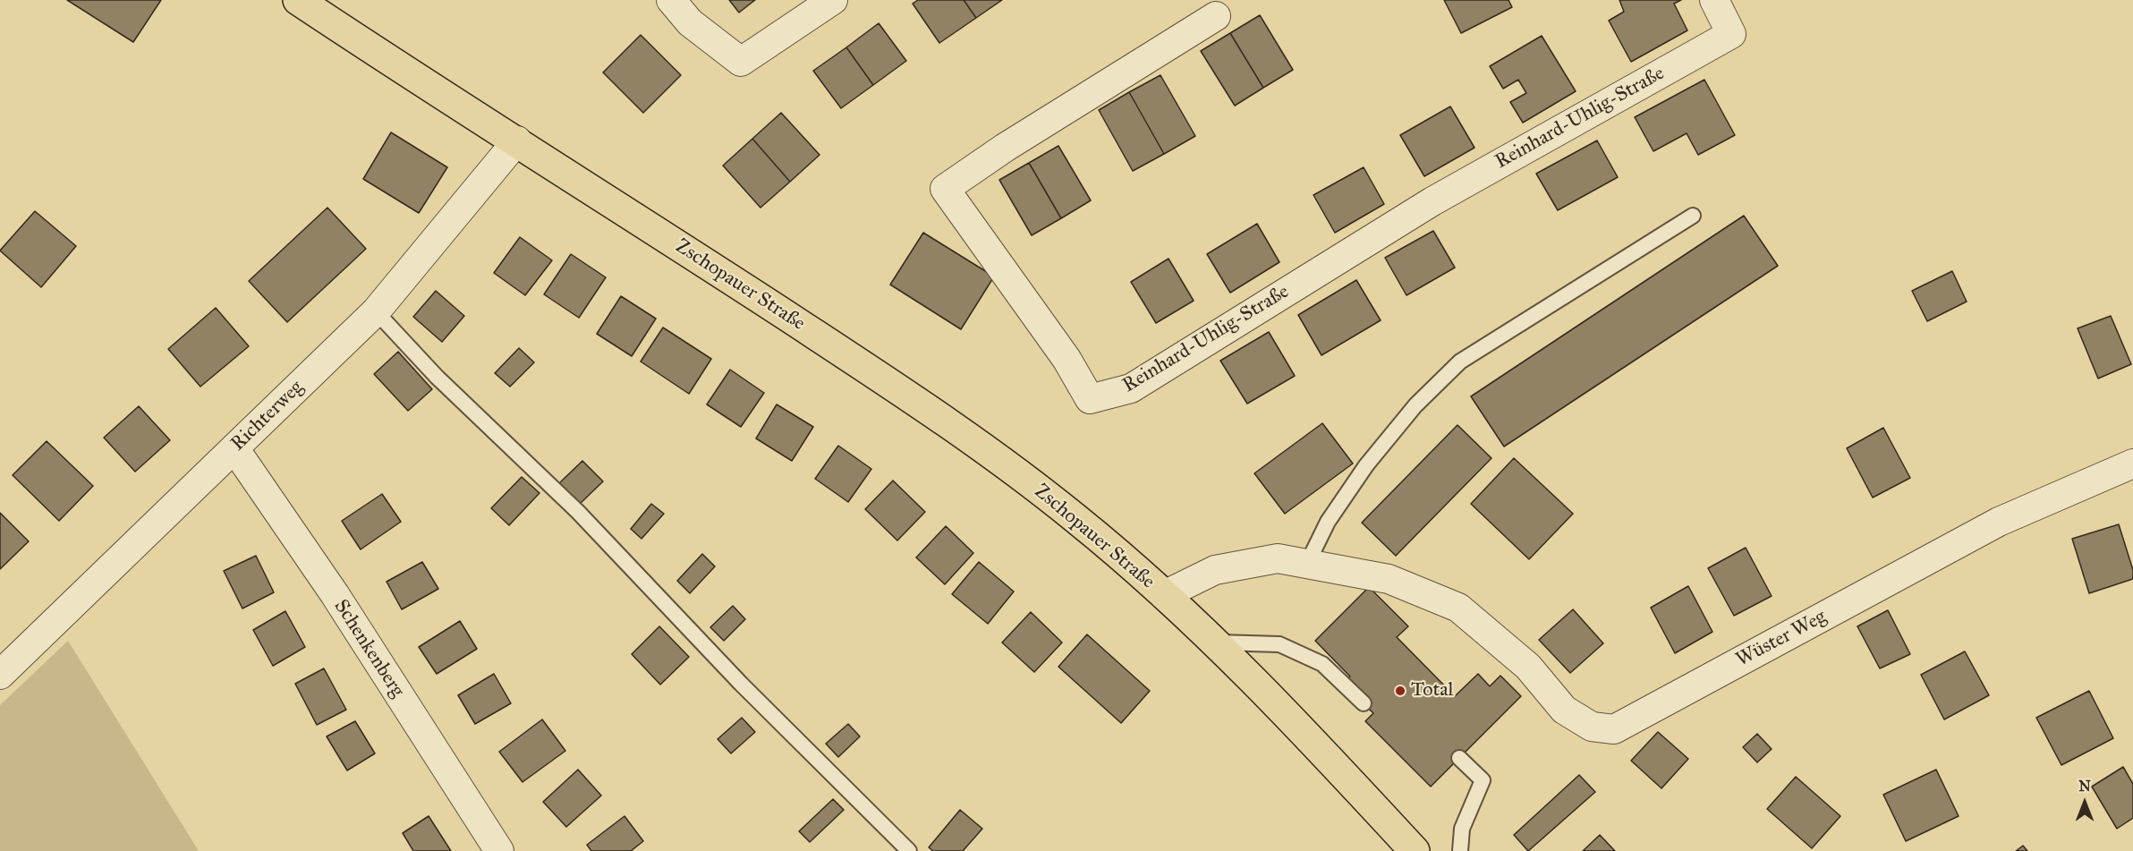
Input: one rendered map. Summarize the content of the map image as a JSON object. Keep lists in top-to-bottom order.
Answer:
{
  "streets": {
    "main road": ["Zschopauer Straße"],
    "street": [
      "Reinhard-Uhlig-Straße",
      "Richterweg",
      "Wüster Weg",
      "Schenkenberg"
    ]
  },
  "crossings": [
    ["Zschopauer Straße", "Richterweg"],
    ["Zschopauer Straße", "Wüster Weg"],
    ["Richterweg", "Schenkenberg"]
  ],
  "places": ["Total"],
  "north": "top"
}
